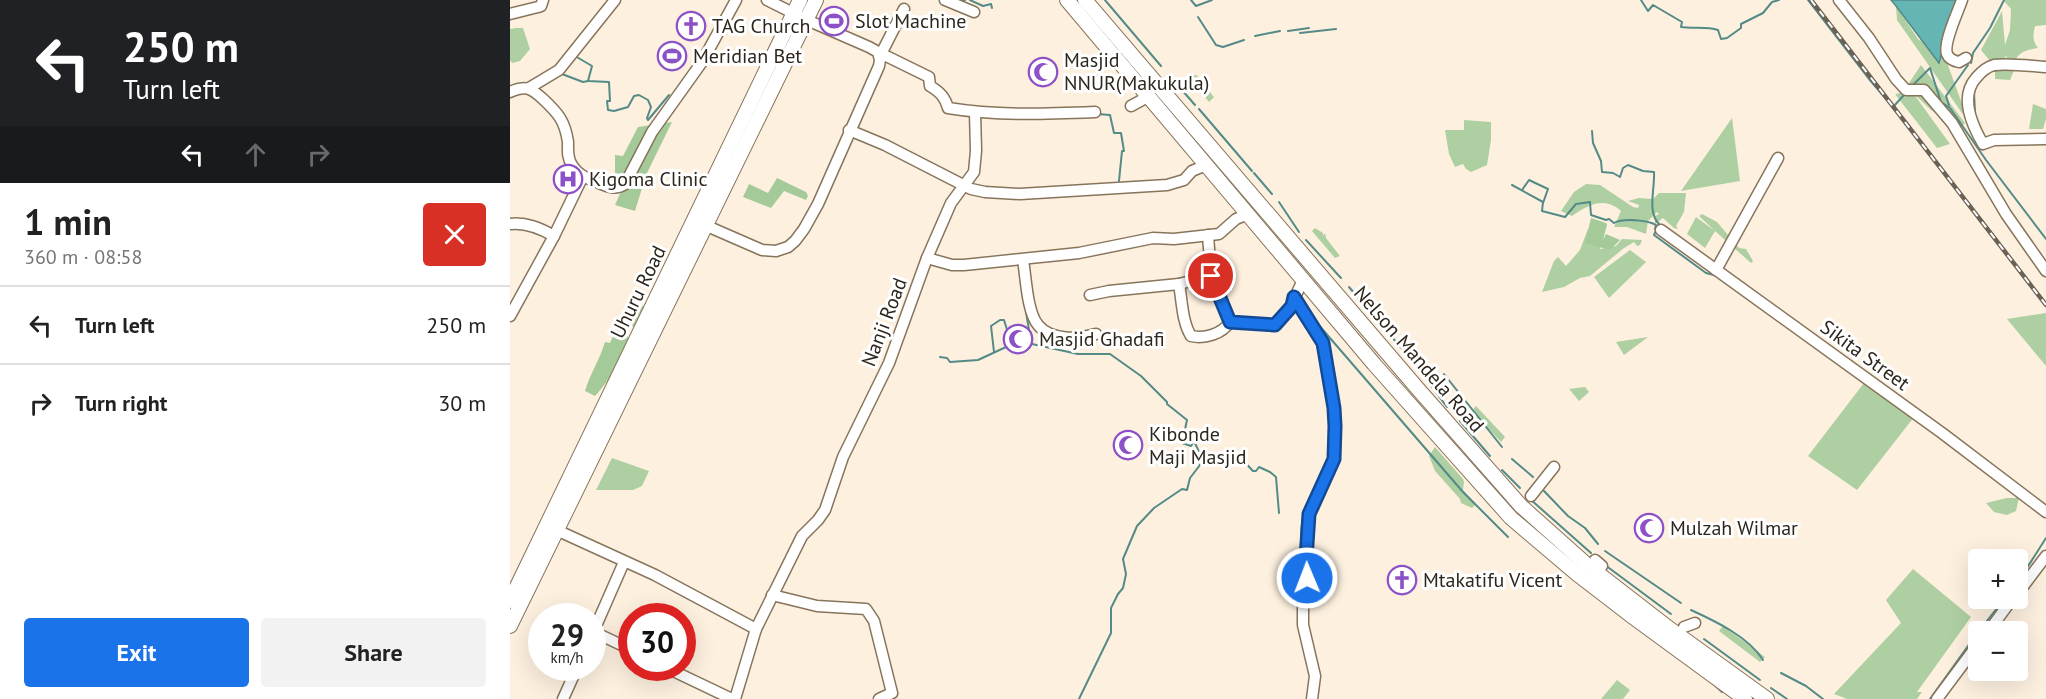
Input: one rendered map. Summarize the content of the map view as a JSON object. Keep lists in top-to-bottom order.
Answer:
{
  "streets": {
    "main road": ["Uhuru Road", "Nelson Mandela Road"],
    "street": ["Nanji Road", "Sikita Street"]
  },
  "places": {
    "sports": ["Slot Machine", "Meridian Bet"],
    "church": ["TAG Church", "Mtakatifu Vicent"],
    "mosque": [
      "Masjid NNUR(Makukula)",
      "Masjid Ghadafi",
      "Kibonde Maji Masjid",
      "Mulzah Wilmar"
    ],
    "hospital": ["Kigoma Clinic"]
  },
  "page": {
    "turn": ["250 m", "Turn left"],
    "heading": ["1 min", "360 m · 08:58"],
    "list": [
      {
        "name": "Turn left",
        "value": "250 m"
      },
      {
        "name": "Turn right",
        "value": "30 m"
      }
    ],
    "map_buttons": ["+", "−"],
    "speed": "29 km/h",
    "limit": "30",
    "buttons": ["Exit", "Share"]
  }
}
